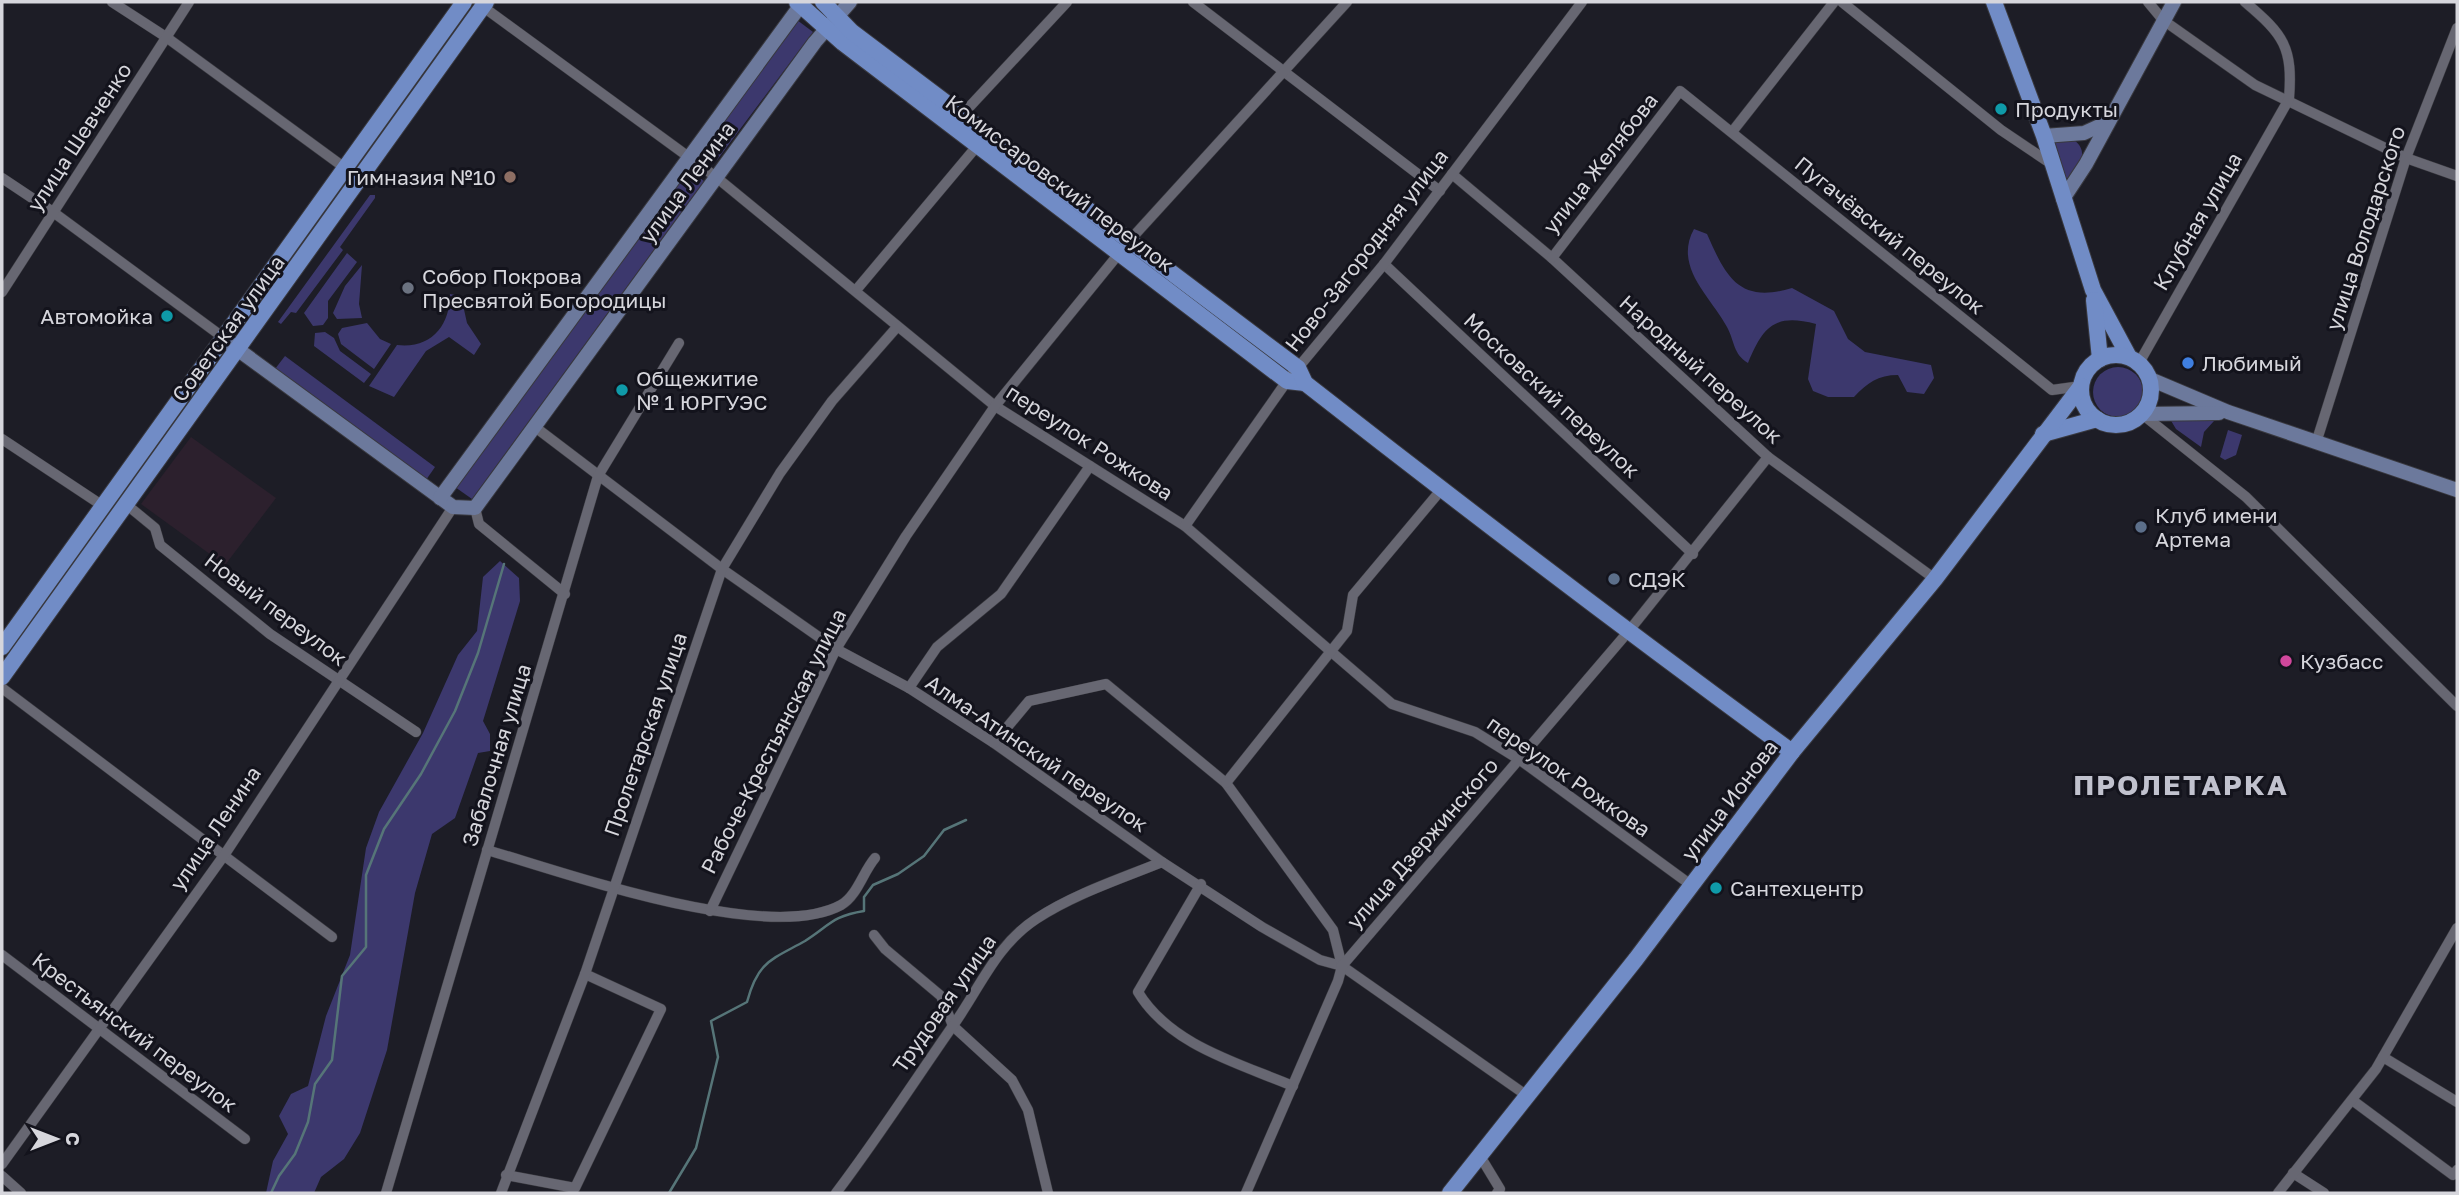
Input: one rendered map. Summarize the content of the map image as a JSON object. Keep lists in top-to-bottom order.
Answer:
{
  "streets": {
    "main road": [
      "улица Ленина",
      "Комиссаровский переулок",
      "Советская улица",
      "улица Ионова"
    ],
    "street": [
      "улица Шевченко",
      "улица Желябова",
      "Клубная улица",
      "улица Володарского",
      "Пугачёвский переулок",
      "Ново-Загородняя улица",
      "Народный переулок",
      "Московский переулок",
      "переулок Рожкова",
      "Новый переулок",
      "Пролетарская улица",
      "Рабоче-Крестьянская улица",
      "Алма-Атинский переулок",
      "Забалочная улица",
      "улица Дзержинского",
      "Трудовая улица",
      "Крестьянский переулок"
    ]
  },
  "crossings": [
    ["улица Желябова", "Пугачёвский переулок"],
    ["улица Желябова", "Народный переулок"],
    ["улица Ленина", "Комиссаровский переулок"],
    ["улица Ленина", "переулок Рожкова"],
    ["улица Ленина", "Новый переулок"],
    ["улица Ленина", "Алма-Атинский переулок"],
    ["улица Ленина", "Крестьянский переулок"],
    ["Комиссаровский переулок", "Ново-Загородняя улица"],
    ["Комиссаровский переулок", "Рабоче-Крестьянская улица"],
    ["Комиссаровский переулок", "улица Ионова"],
    ["Комиссаровский переулок", "улица Дзержинского"],
    ["Клубная улица", "Пугачёвский переулок"],
    ["Клубная улица", "улица Ионова"],
    ["Пугачёвский переулок", "улица Ионова"],
    ["Ново-Загородняя улица", "Народный переулок"],
    ["Ново-Загородняя улица", "Московский переулок"],
    ["Ново-Загородняя улица", "переулок Рожкова"],
    ["Советская улица", "переулок Рожкова"],
    ["Советская улица", "Новый переулок"],
    ["Народный переулок", "улица Ионова"],
    ["Народный переулок", "улица Дзержинского"],
    ["Московский переулок", "улица Дзержинского"],
    ["переулок Рожкова", "Пролетарская улица"],
    ["переулок Рожкова", "Рабоче-Крестьянская улица"],
    ["переулок Рожкова", "улица Ионова"],
    ["переулок Рожкова", "улица Дзержинского"],
    ["Пролетарская улица", "Алма-Атинский переулок"],
    ["Рабоче-Крестьянская улица", "Алма-Атинский переулок"],
    ["Алма-Атинский переулок", "Забалочная улица"],
    ["Алма-Атинский переулок", "улица Ионова"],
    ["Алма-Атинский переулок", "улица Дзержинского"],
    ["Алма-Атинский переулок", "Трудовая улица"]
  ],
  "districts": ["ПРОЛЕТАРКА"],
  "places": [
    "Продукты",
    "Гимназия №10",
    "Собор Покрова Пресвятой Богородицы",
    "Автомойка",
    "Любимый",
    "Общежитие № 1 ЮРГУЭС",
    "Клуб имени Артема",
    "СДЭК",
    "Кузбасс",
    "Сантехцентр"
  ],
  "north": "right"
}
